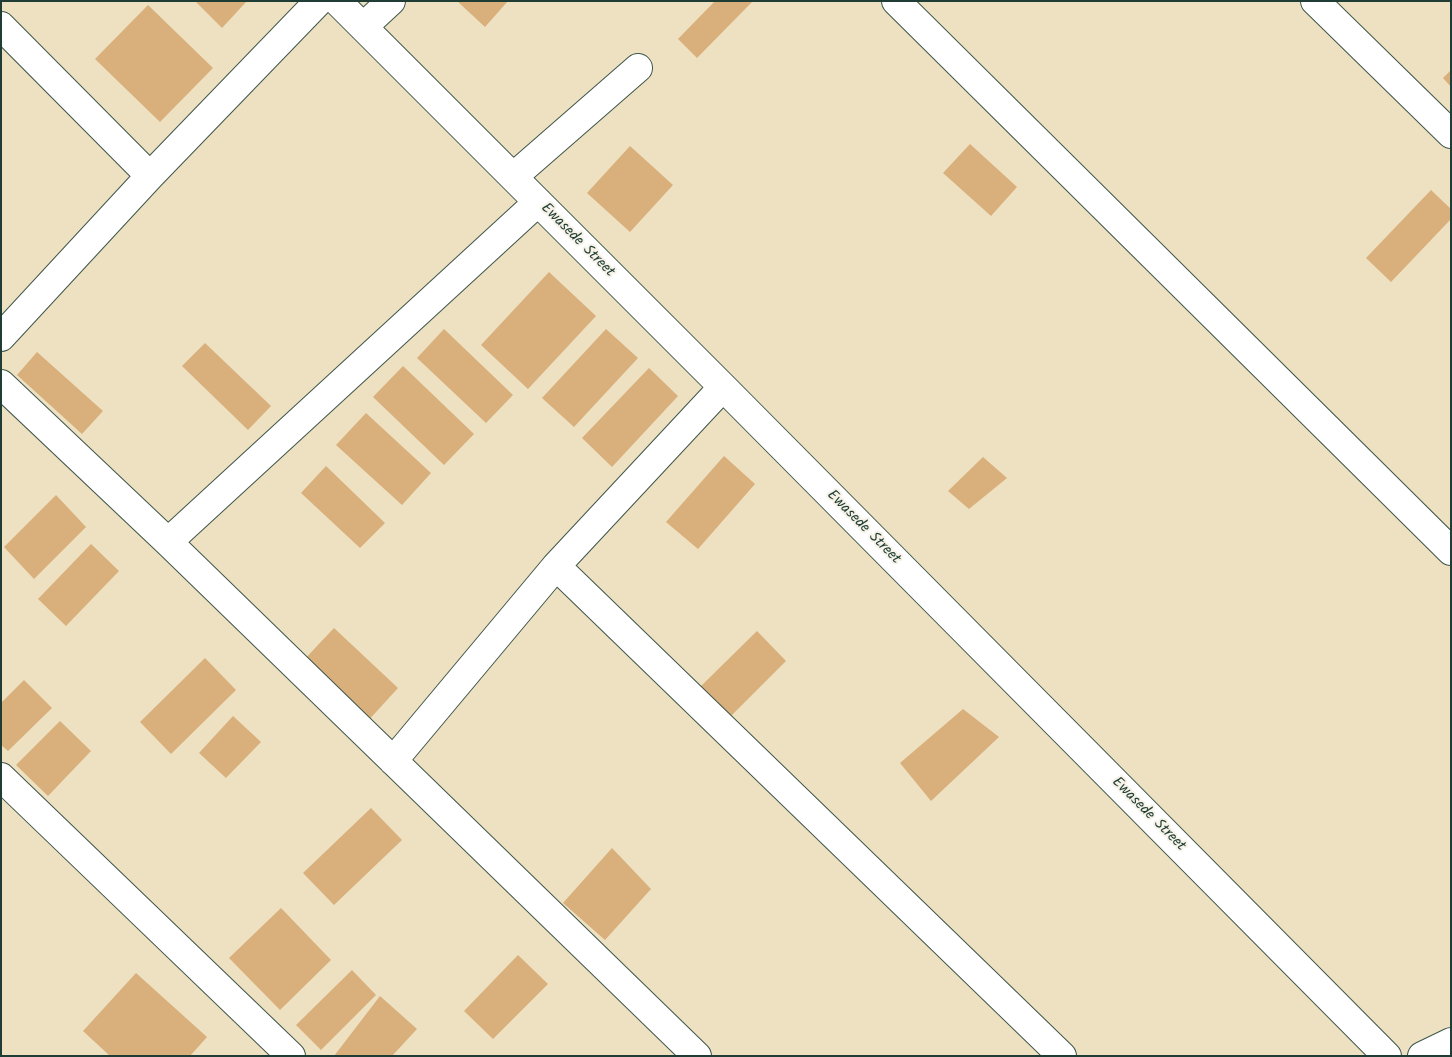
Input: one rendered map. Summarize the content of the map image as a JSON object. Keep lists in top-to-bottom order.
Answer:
{
  "streets": {
    "street": ["Ewasede Street"]
  }
}
